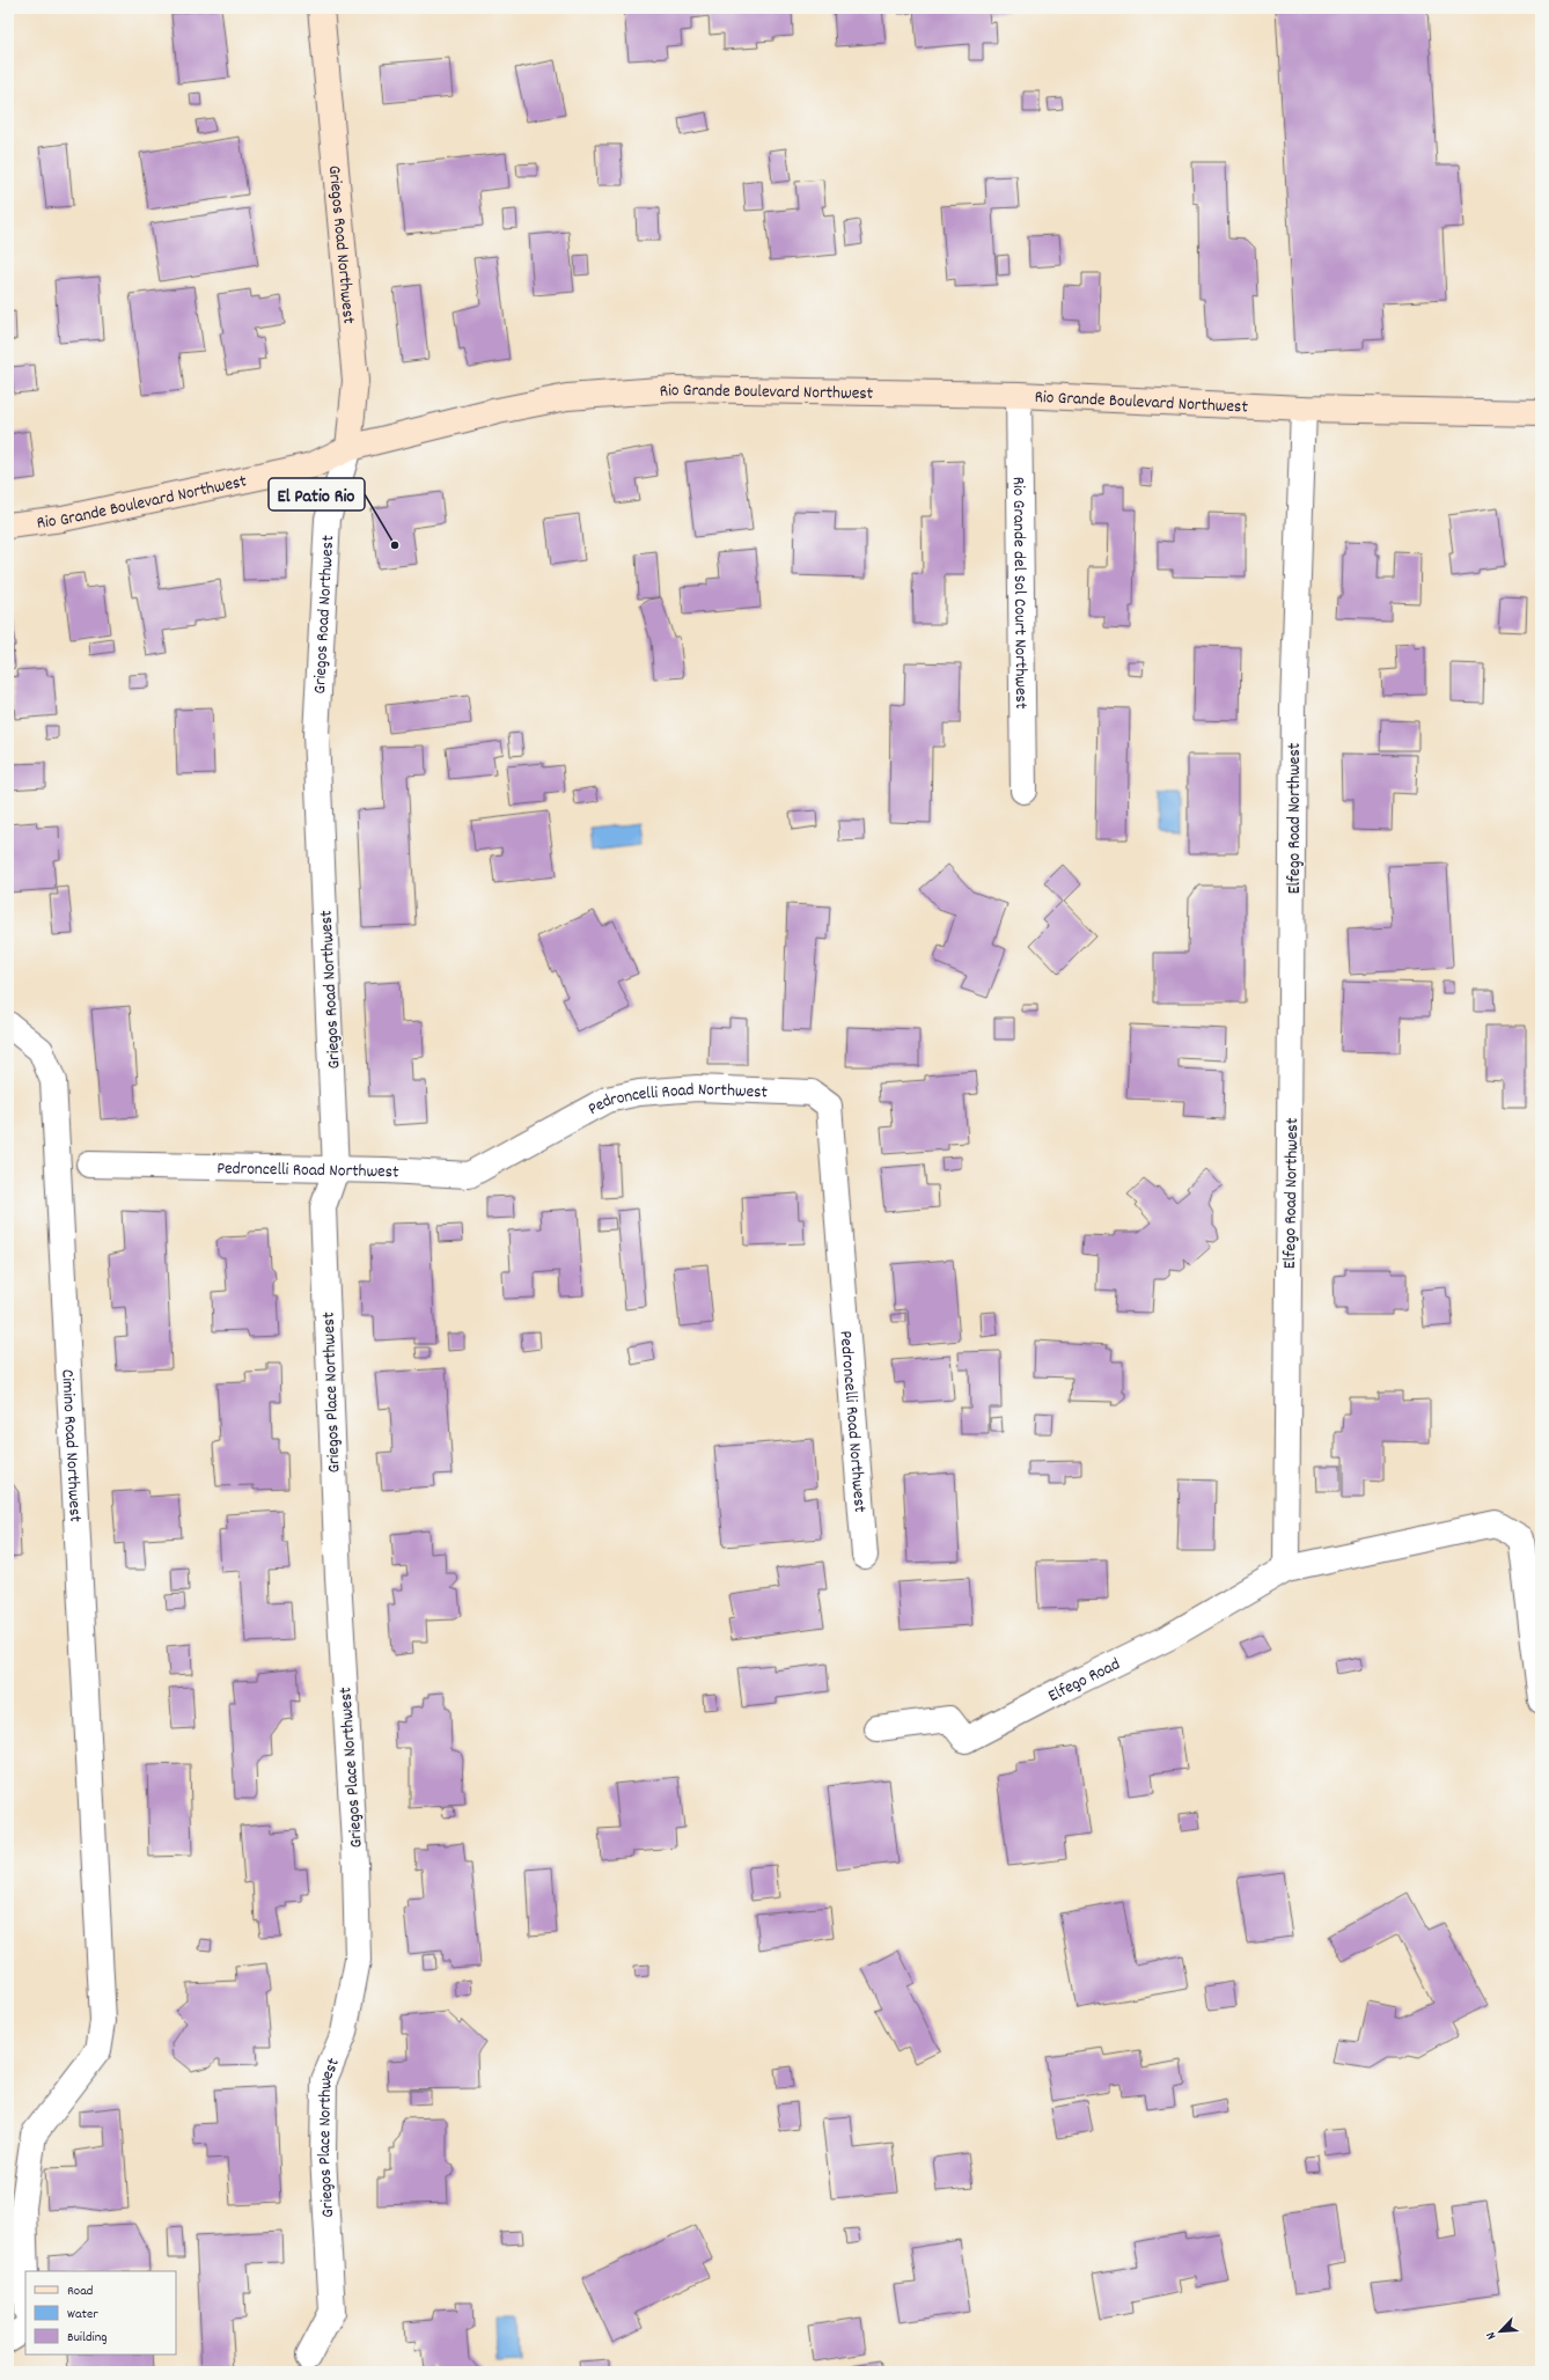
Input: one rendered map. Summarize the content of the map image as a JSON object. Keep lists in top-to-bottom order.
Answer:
{
  "streets": {
    "main road": ["Griegos Road Northwest", "Rio Grande Boulevard Northwest"],
    "street": [
      "Rio Grande del Sol Court Northwest",
      "Elfego Road Northwest",
      "Pedroncelli Road Northwest",
      "Griegos Place Northwest",
      "Cimino Road Northwest",
      "Elfego Road"
    ]
  },
  "crossings": [
    ["Griegos Road Northwest", "Rio Grande Boulevard Northwest"],
    ["Griegos Road Northwest", "Pedroncelli Road Northwest"],
    ["Griegos Road Northwest", "Griegos Place Northwest"],
    ["Rio Grande Boulevard Northwest", "Rio Grande del Sol Court Northwest"],
    ["Rio Grande Boulevard Northwest", "Elfego Road Northwest"],
    ["Elfego Road Northwest", "Elfego Road"],
    ["Pedroncelli Road Northwest", "Griegos Place Northwest"]
  ],
  "places": ["El Patio Rio"],
  "legend": ["Road", "Water", "Building"],
  "north": "bottom left"
}
